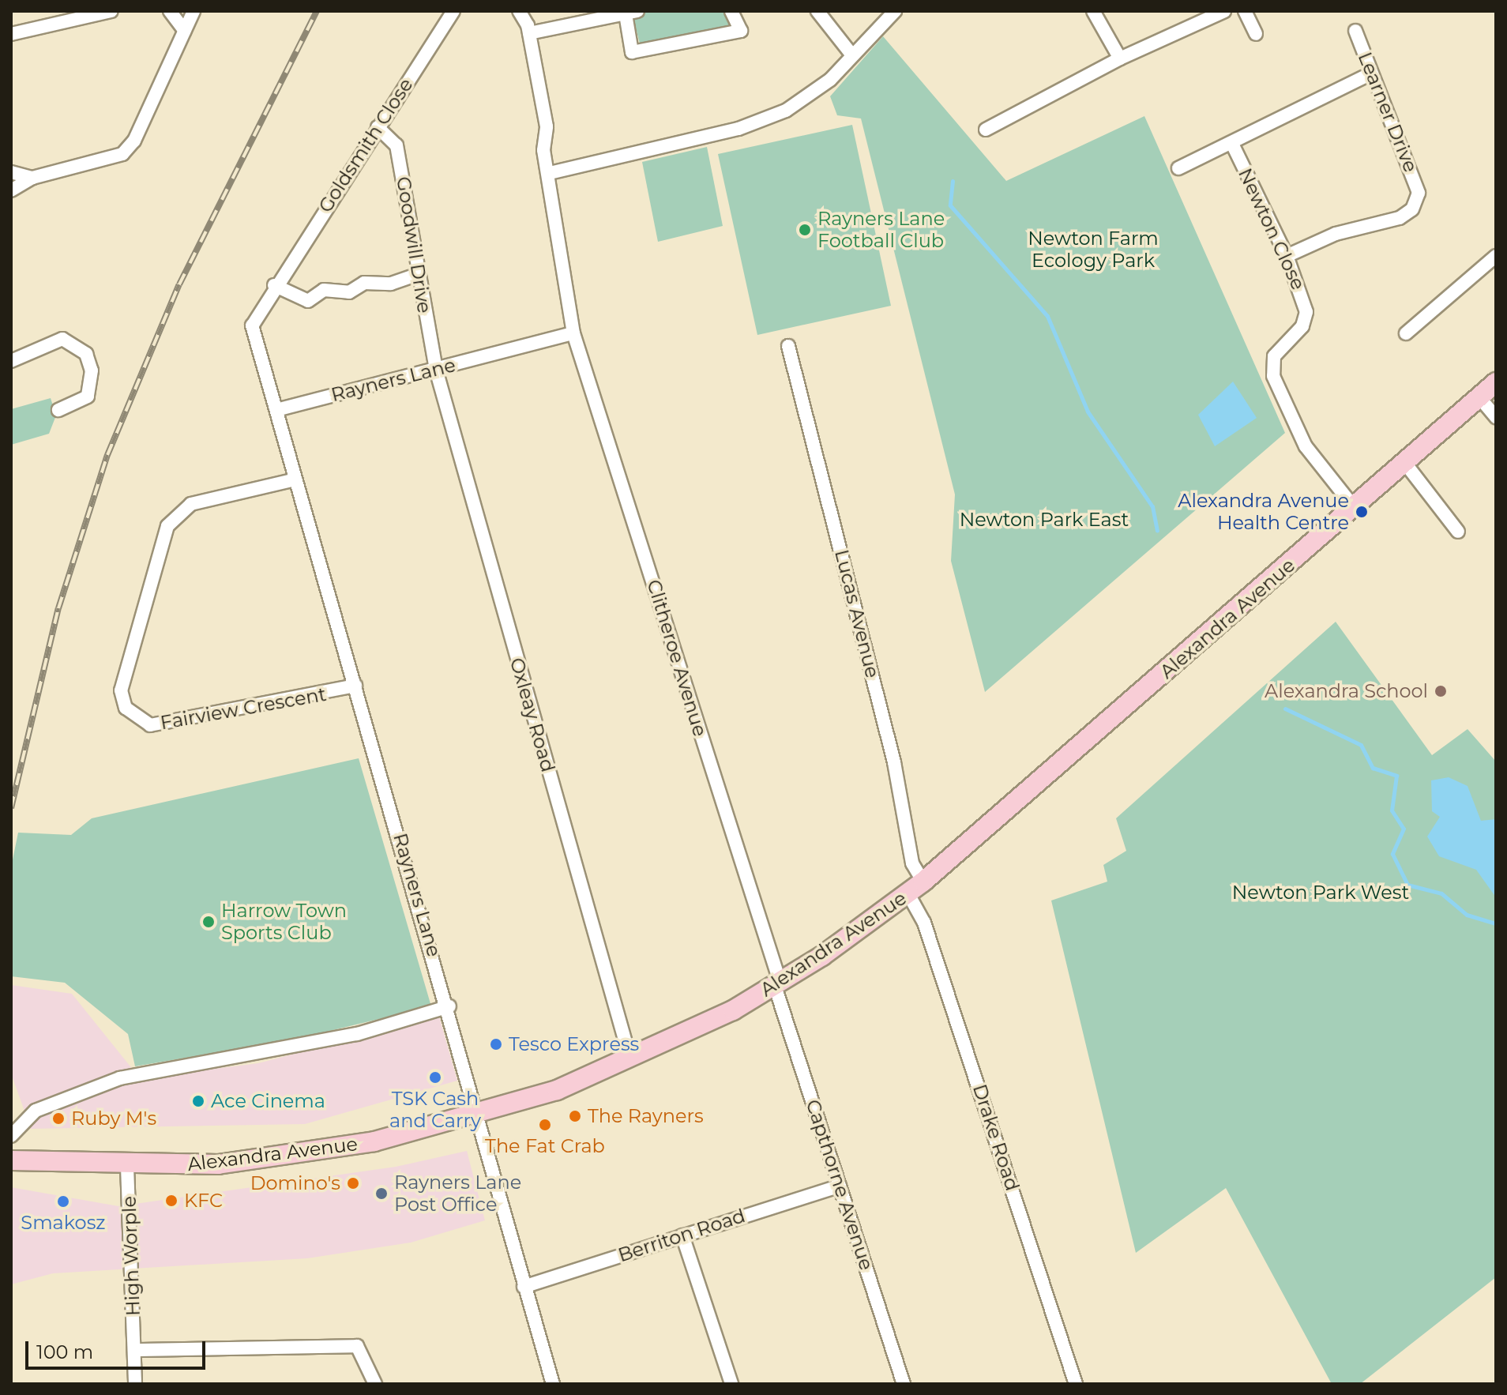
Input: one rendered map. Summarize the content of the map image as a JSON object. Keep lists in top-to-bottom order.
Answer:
{
  "streets": {
    "main road": ["Alexandra Avenue"],
    "street": [
      "Learner Drive",
      "Goldsmith Close",
      "Newton Close",
      "Goodwill Drive",
      "Rayners Lane",
      "Lucas Avenue",
      "Clitheroe Avenue",
      "Fairview Crescent",
      "Oxleay Road",
      "Drake Road",
      "Capthorne Avenue",
      "Berriton Road",
      "High Worple"
    ]
  },
  "crossings": [
    ["Learner Drive", "Newton Close"],
    ["Goldsmith Close", "Goodwill Drive"],
    ["Goldsmith Close", "Rayners Lane"],
    ["Newton Close", "Alexandra Avenue"],
    ["Goodwill Drive", "Rayners Lane"],
    ["Goodwill Drive", "Oxleay Road"],
    ["Rayners Lane", "Alexandra Avenue"],
    ["Rayners Lane", "Clitheroe Avenue"],
    ["Rayners Lane", "Fairview Crescent"],
    ["Rayners Lane", "Oxleay Road"],
    ["Rayners Lane", "Berriton Road"],
    ["Lucas Avenue", "Alexandra Avenue"],
    ["Alexandra Avenue", "Clitheroe Avenue"],
    ["Alexandra Avenue", "Oxleay Road"],
    ["Alexandra Avenue", "Drake Road"],
    ["Alexandra Avenue", "Capthorne Avenue"],
    ["Alexandra Avenue", "High Worple"],
    ["Clitheroe Avenue", "Capthorne Avenue"],
    ["Capthorne Avenue", "Berriton Road"]
  ],
  "parks": ["Newton Farm Ecology Park", "Newton Park East", "Newton Park West"],
  "places": [
    "Rayners Lane Football Club",
    "Alexandra Avenue Health Centre",
    "Alexandra School",
    "Harrow Town Sports Club",
    "Tesco Express",
    "TSK Cash and Carry",
    "Ace Cinema",
    "The Rayners",
    "Ruby M's",
    "The Fat Crab",
    "Domino's",
    "Rayners Lane Post Office",
    "KFC",
    "Smakosz"
  ],
  "scale_bar": "100 m"
}
